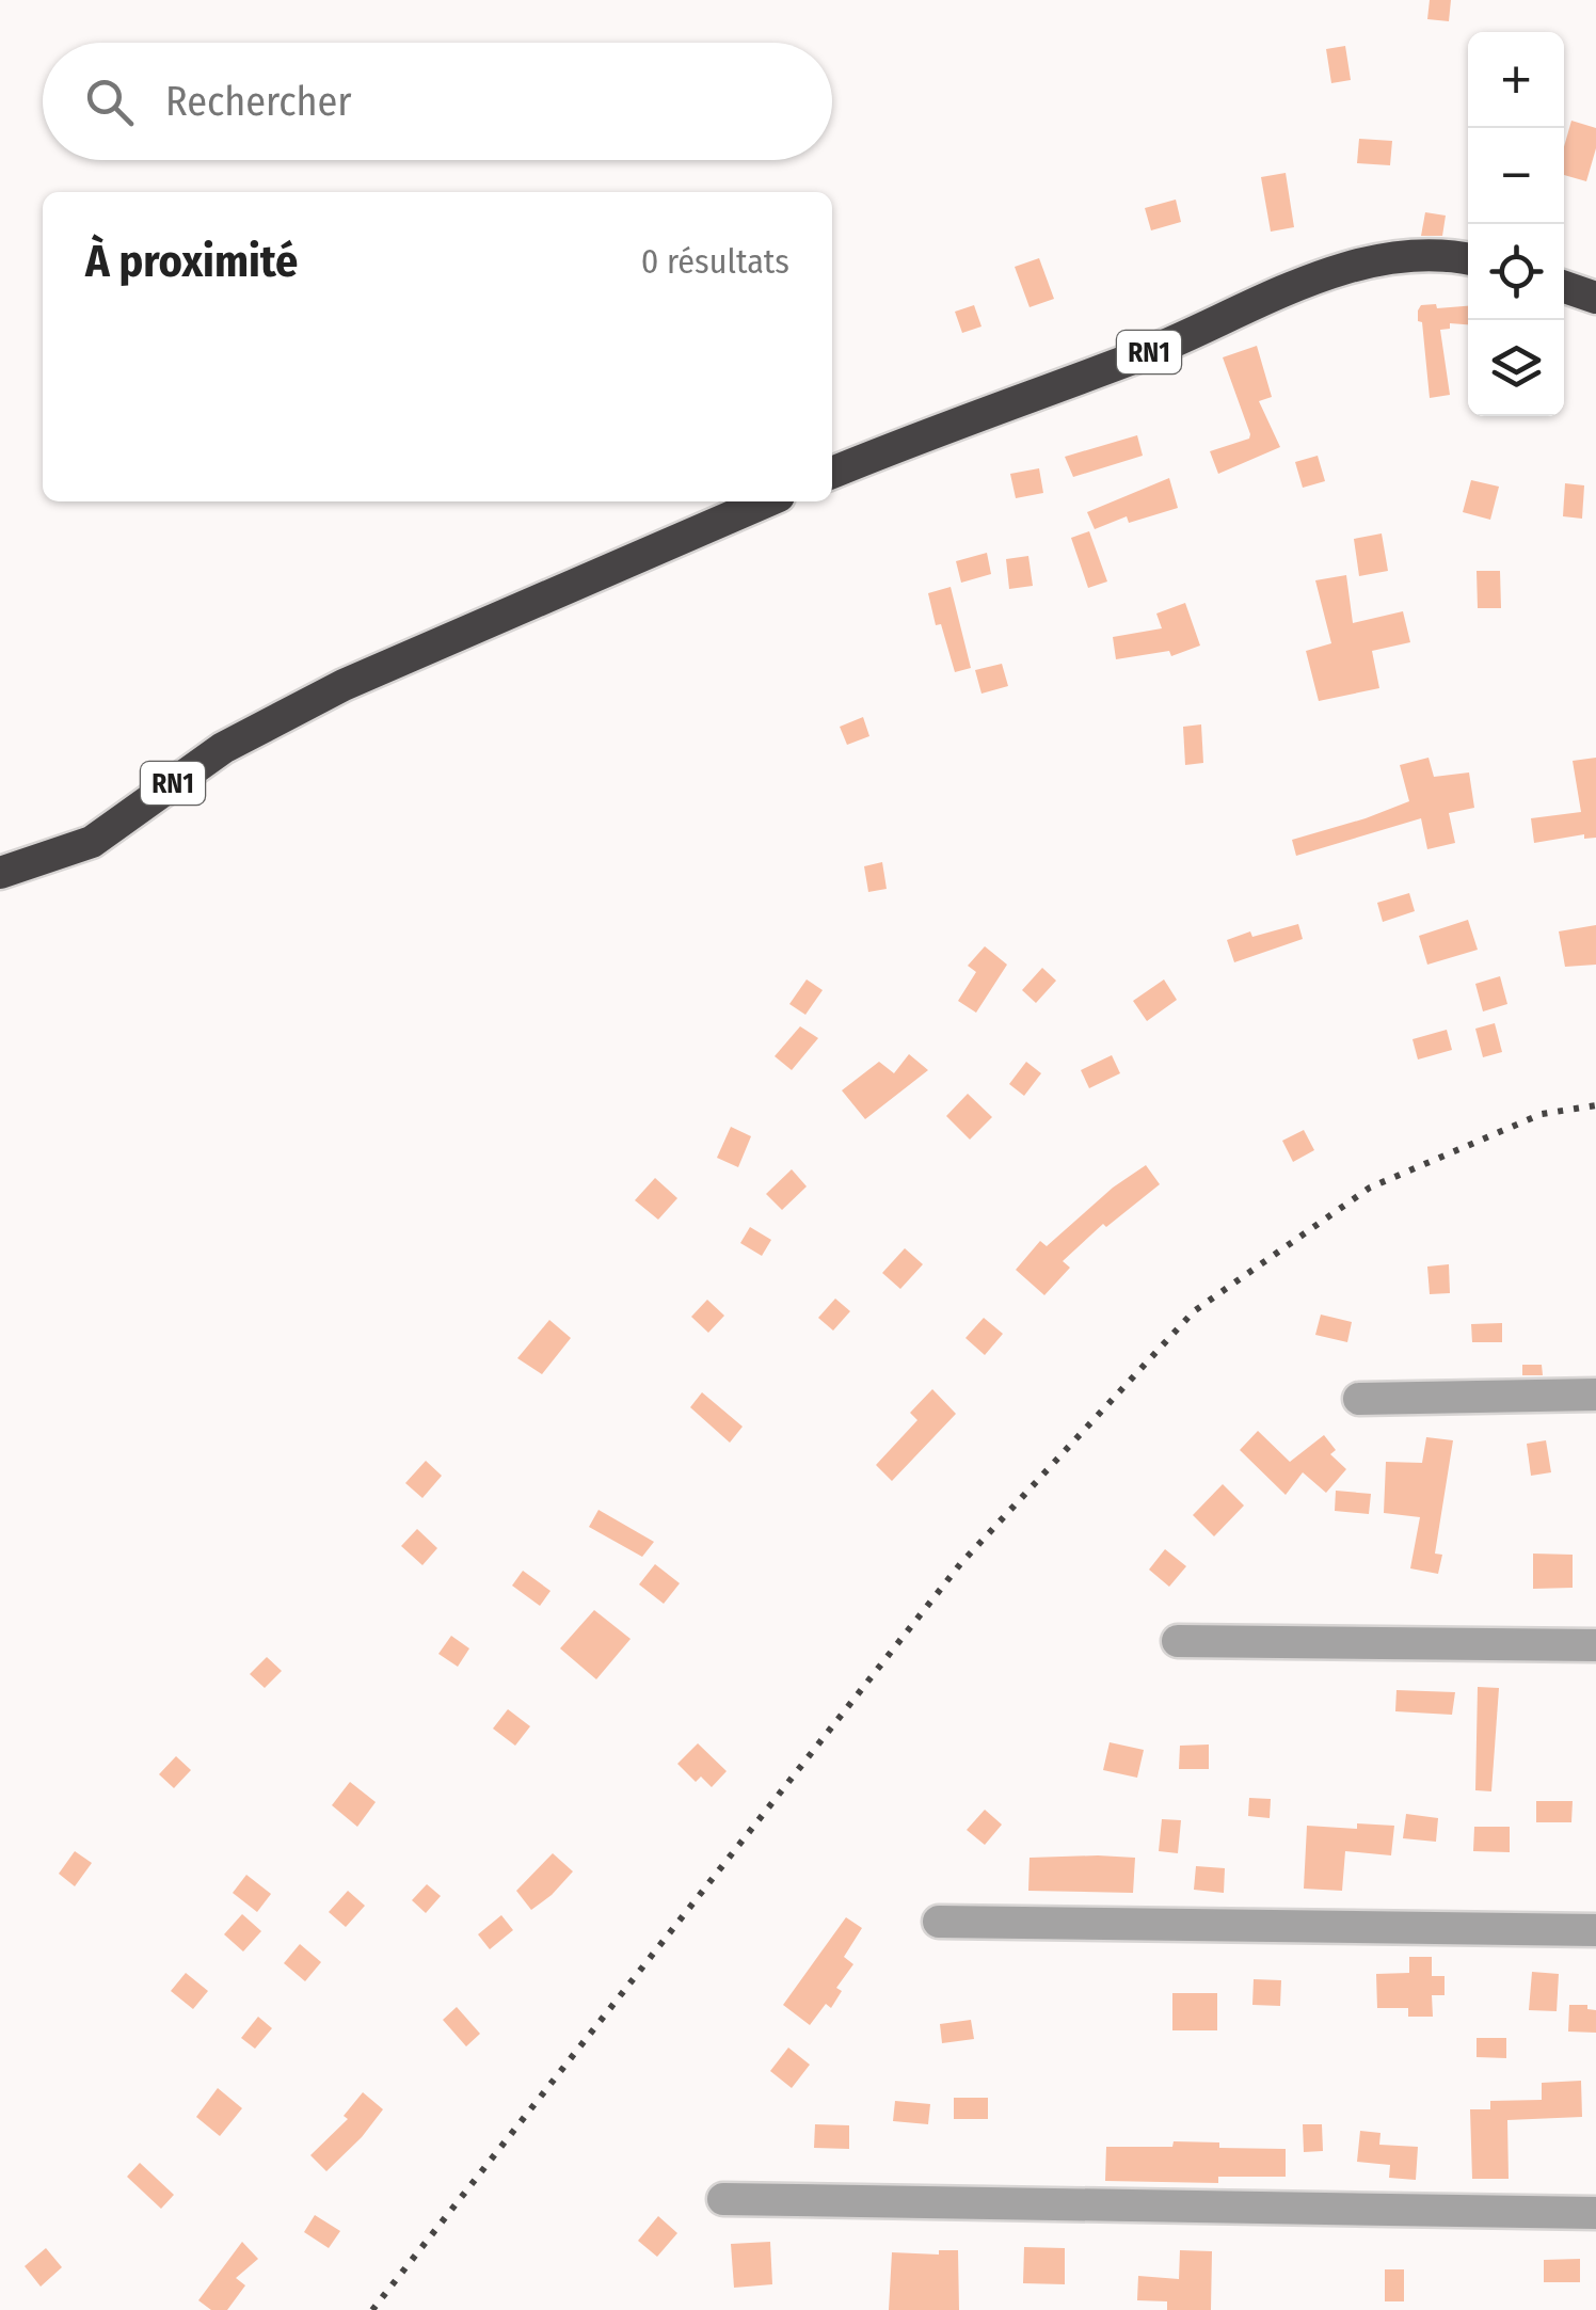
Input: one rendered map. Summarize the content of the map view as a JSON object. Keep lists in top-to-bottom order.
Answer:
{
  "streets": {
    "highway": ["RN1"]
  },
  "page": {
    "map_buttons": ["+", "−"],
    "search": "Rechercher",
    "heading": ["À proximité", "0 résultats"]
  }
}
